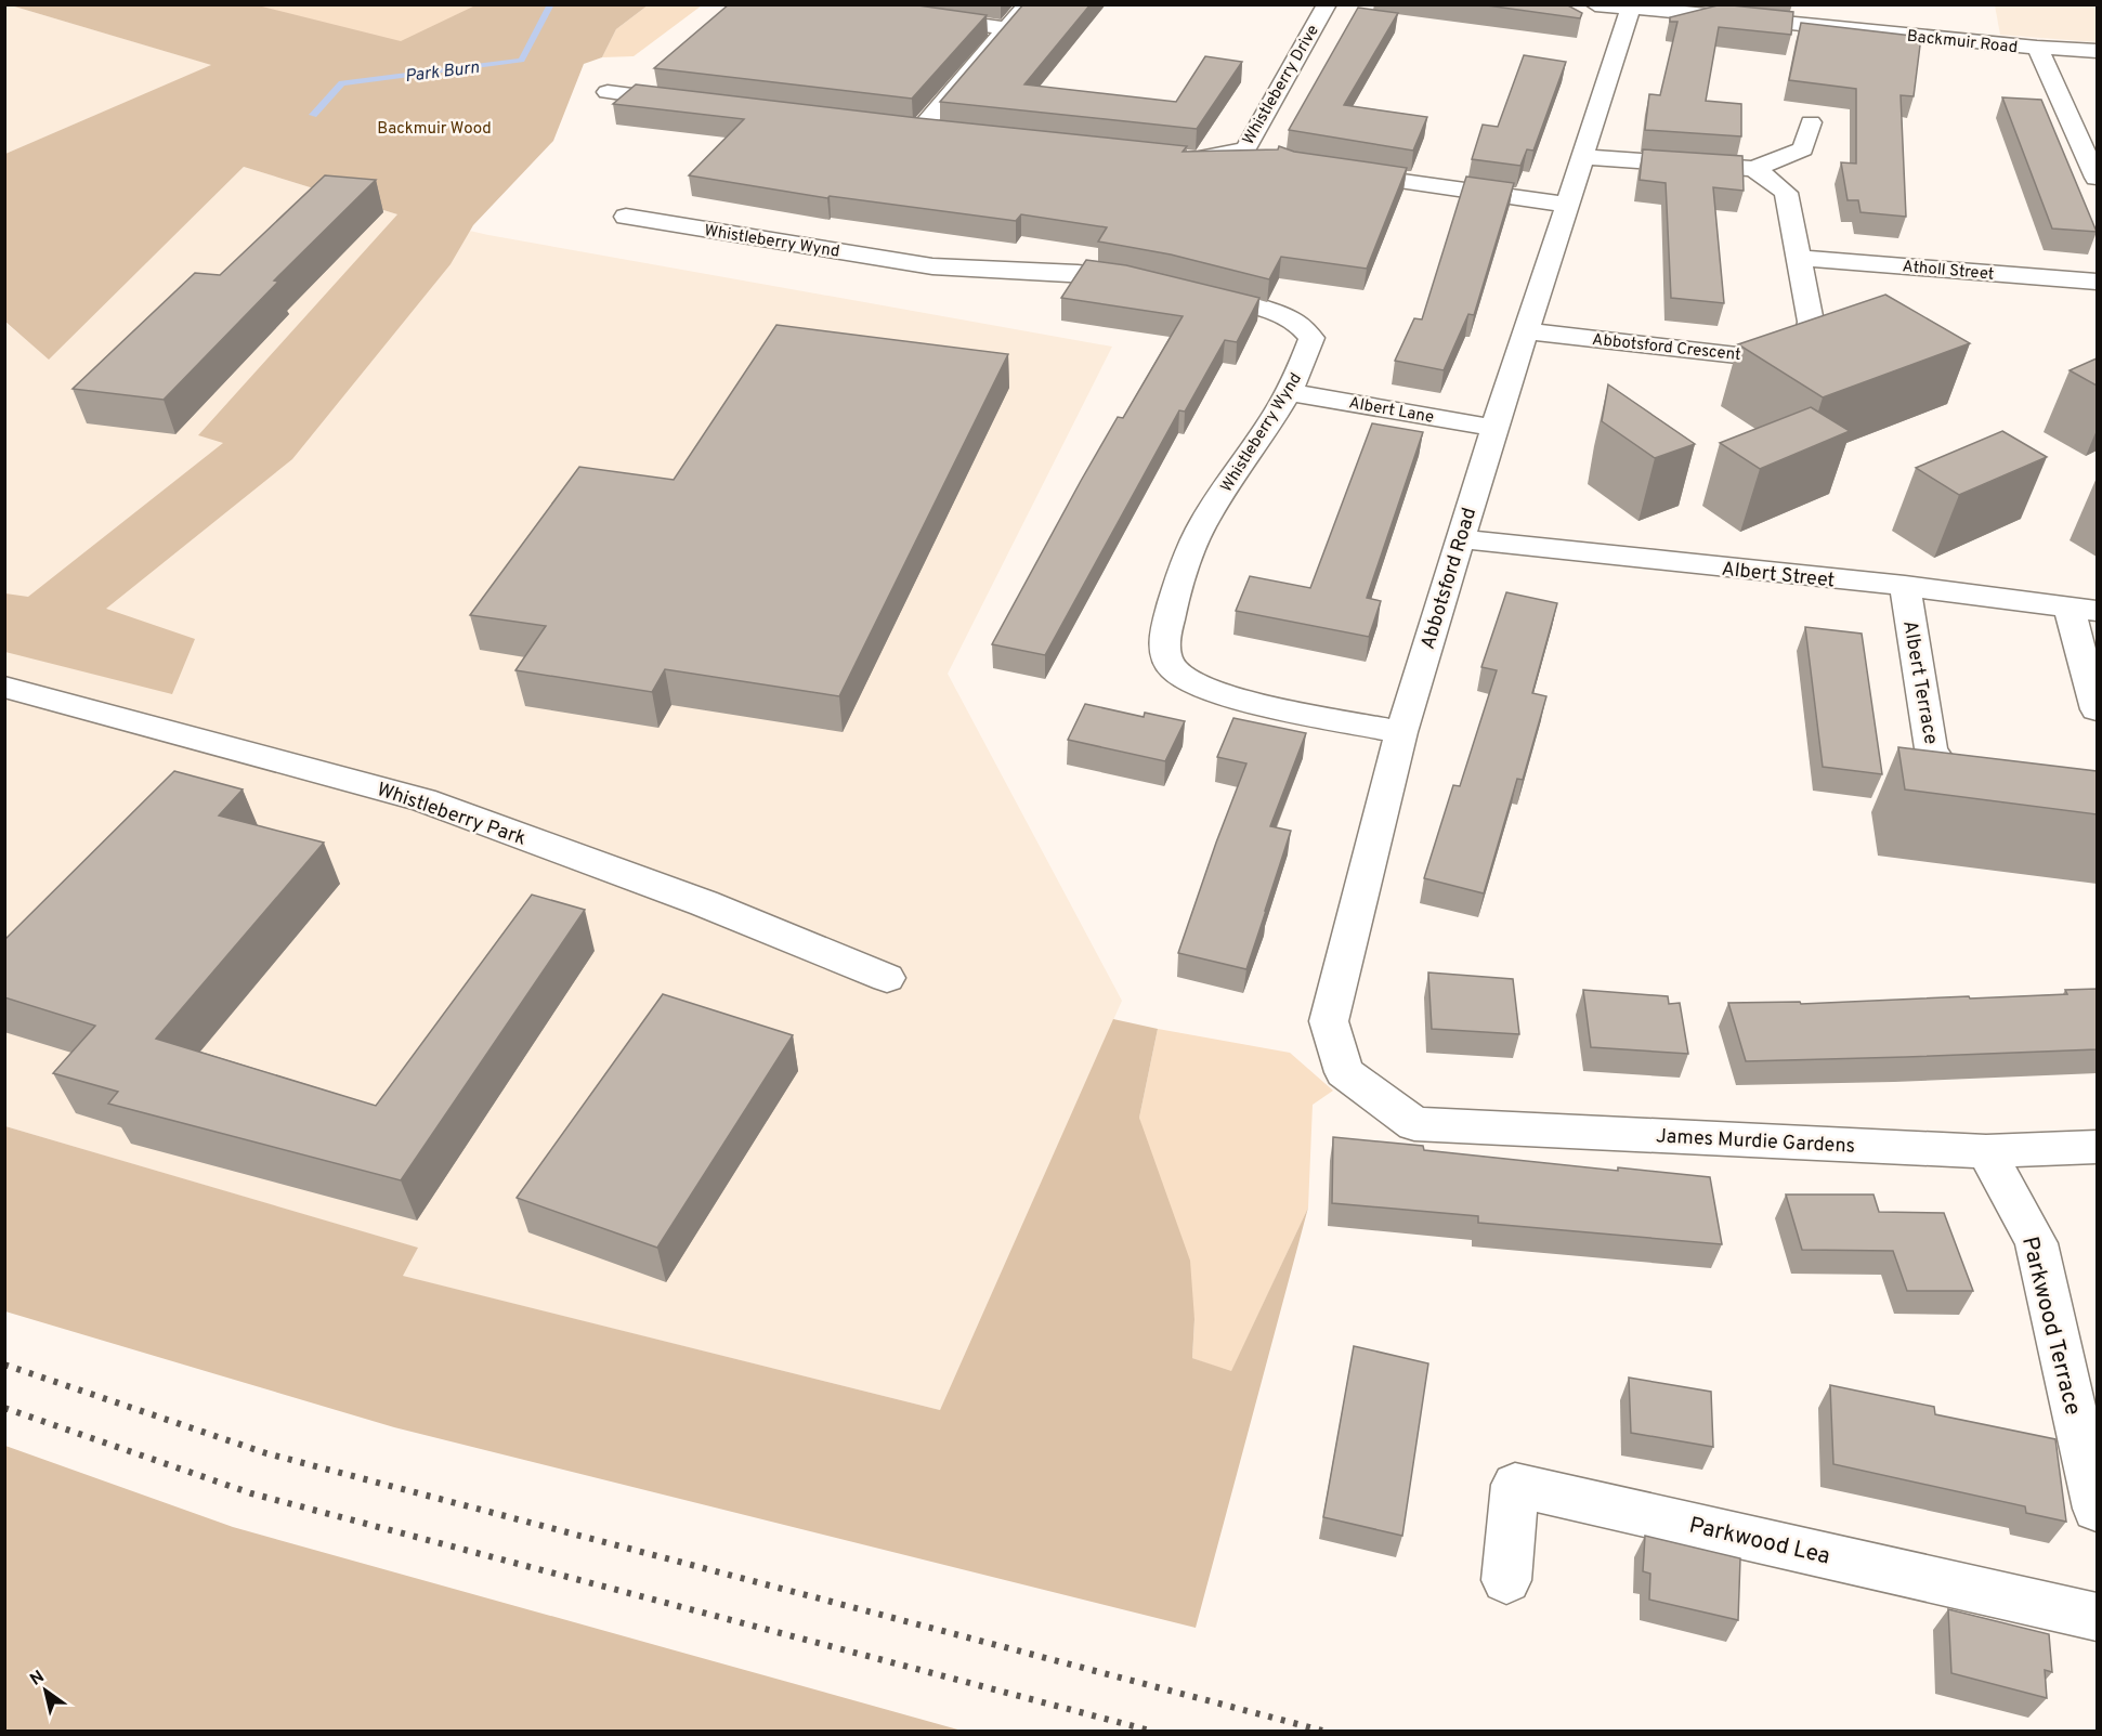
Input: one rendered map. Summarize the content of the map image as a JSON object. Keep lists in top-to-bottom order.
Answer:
{
  "streets": {
    "street": [
      "Backmuir Road",
      "Whistleberry Drive",
      "Whistleberry Wynd",
      "Atholl Street",
      "Abbotsford Crescent",
      "Albert Lane",
      "Albert Street",
      "Abbotsford Road",
      "Albert Terrace",
      "Whistleberry Park",
      "James Murdie Gardens",
      "Parkwood Terrace",
      "Parkwood Lea"
    ]
  },
  "crossings": [
    ["Backmuir Road", "Abbotsford Road"],
    ["Whistleberry Wynd", "Albert Lane"],
    ["Whistleberry Wynd", "Abbotsford Road"],
    ["Atholl Street", "Abbotsford Crescent"],
    ["Abbotsford Crescent", "Abbotsford Road"],
    ["Albert Lane", "Abbotsford Road"],
    ["Albert Street", "Abbotsford Road"],
    ["Albert Street", "Albert Terrace"],
    ["Abbotsford Road", "James Murdie Gardens"],
    ["James Murdie Gardens", "Parkwood Terrace"]
  ],
  "water": ["Park Burn"],
  "parks": ["Backmuir Wood"],
  "north": "top left"
}
